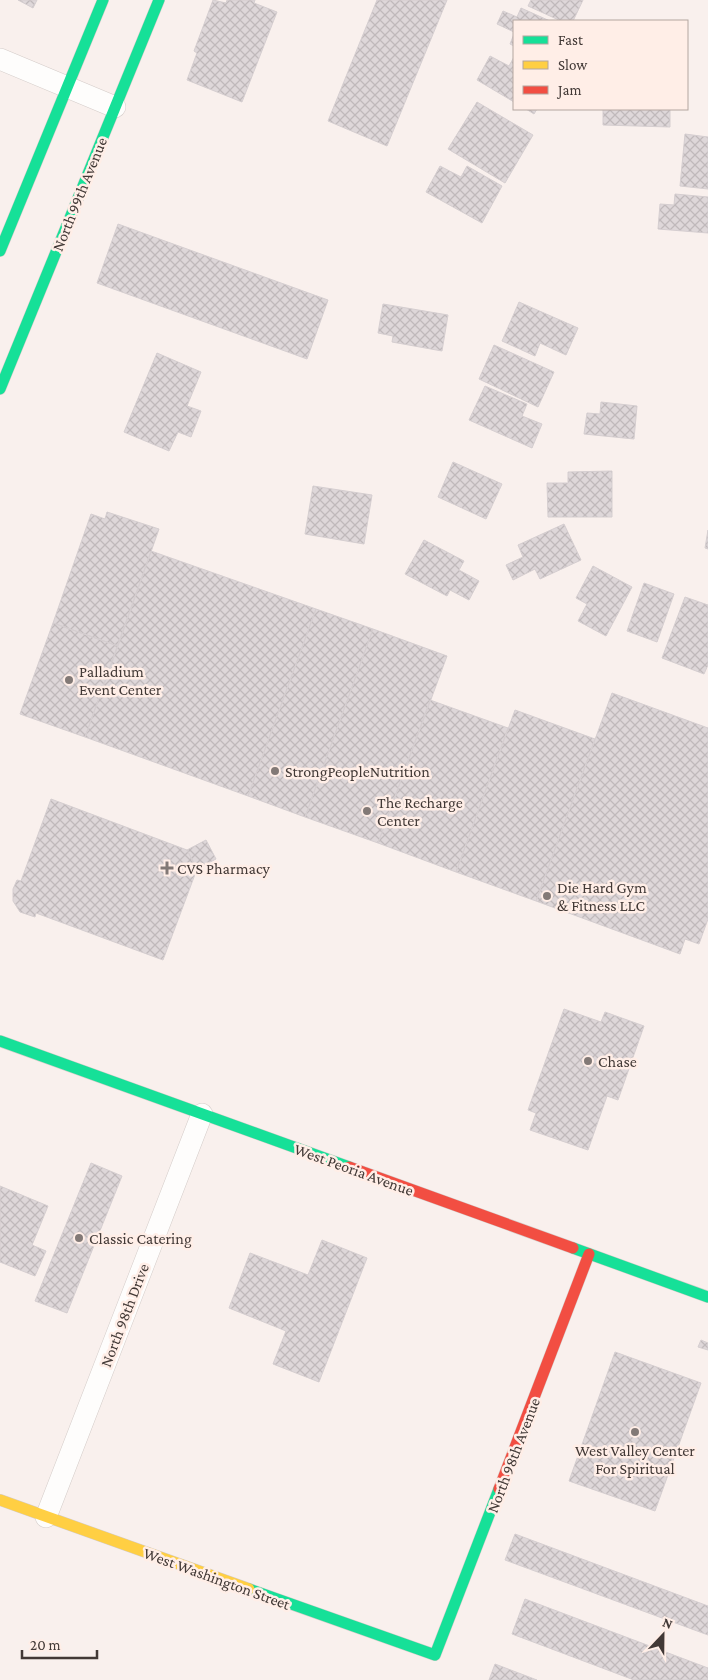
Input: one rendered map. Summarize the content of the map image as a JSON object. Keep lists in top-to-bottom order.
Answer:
{
  "streets": {
    "main road": [
      "North 99th Avenue",
      "West Peoria Avenue",
      "North 98th Avenue",
      "West Washington Street"
    ],
    "street": ["North 98th Drive"]
  },
  "crossings": [
    ["West Peoria Avenue", "North 98th Drive"],
    ["West Peoria Avenue", "North 98th Avenue"],
    ["North 98th Drive", "West Washington Street"],
    ["North 98th Avenue", "West Washington Street"]
  ],
  "places": {
    "other": [
      "Palladium Event Center",
      "StrongPeopleNutrition",
      "The Recharge Center",
      "Die Hard Gym & Fitness LLC",
      "Chase",
      "Classic Catering",
      "West Valley Center For Spiritual"
    ],
    "health": ["CVS Pharmacy"]
  },
  "legend": ["Fast", "Slow", "Jam"],
  "scale_bar": "20 m",
  "north": "top"
}
